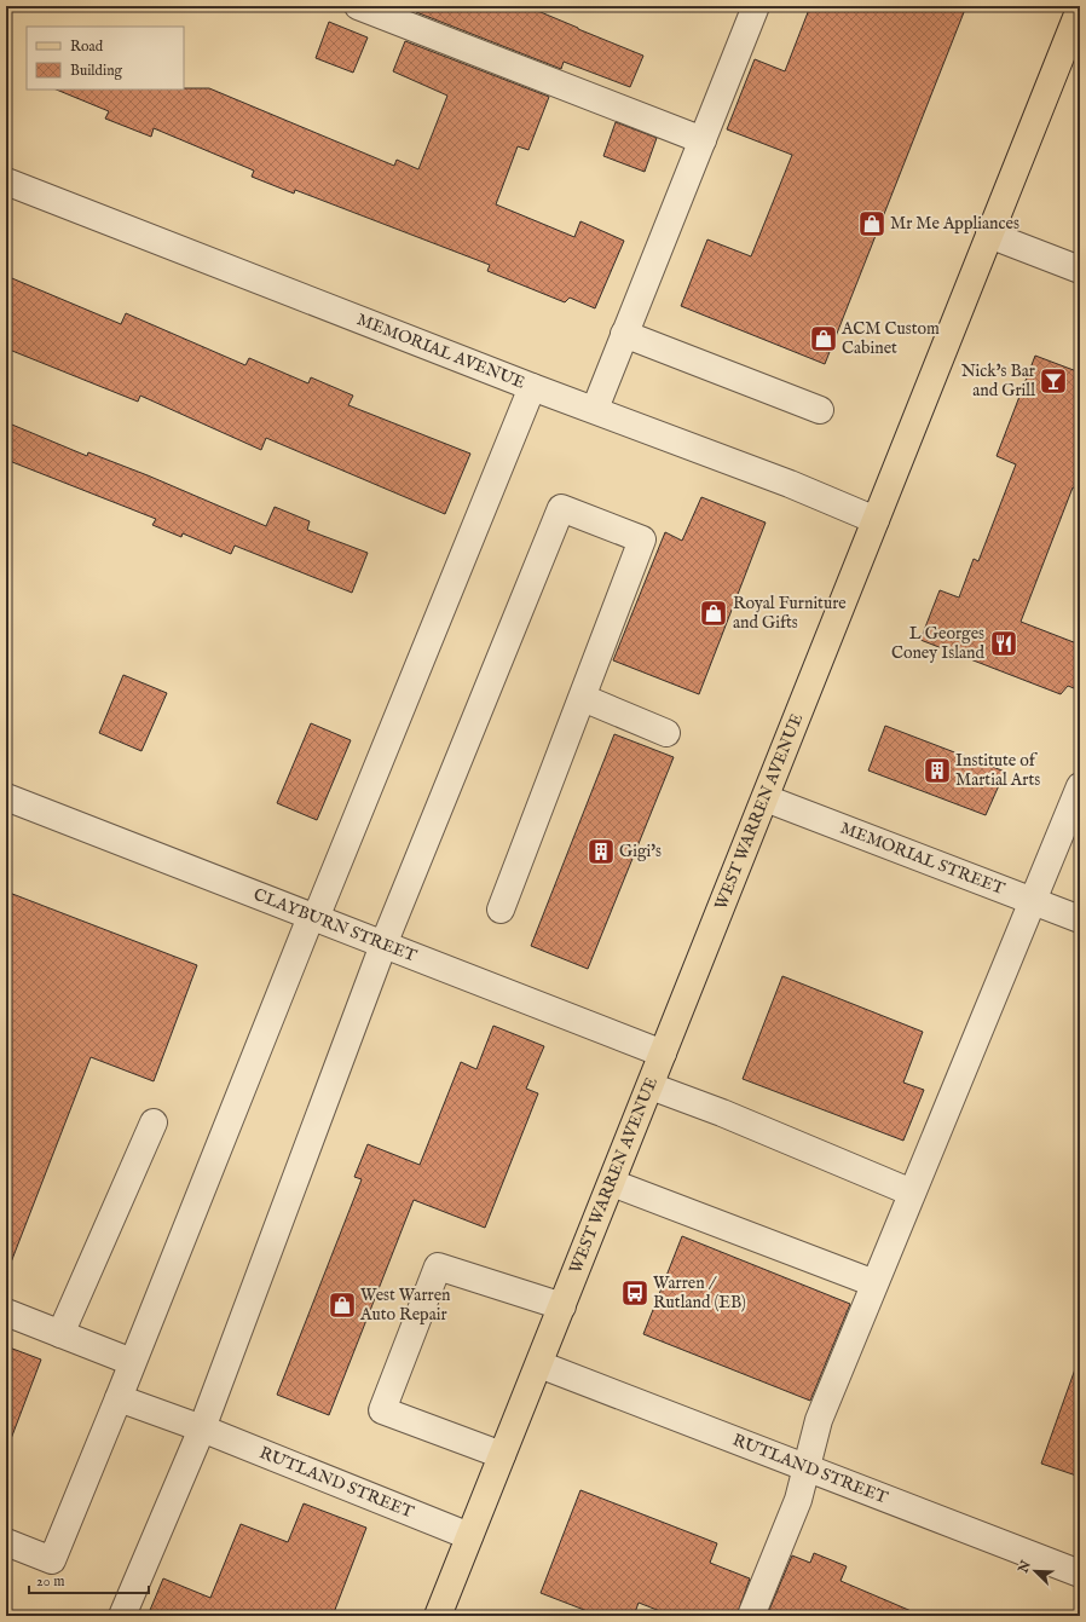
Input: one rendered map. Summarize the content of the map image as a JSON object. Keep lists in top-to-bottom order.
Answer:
{
  "streets": {
    "main road": ["WEST WARREN AVENUE"],
    "street": [
      "MEMORIAL AVENUE",
      "MEMORIAL STREET",
      "CLAYBURN STREET",
      "RUTLAND STREET"
    ]
  },
  "crossings": [
    ["MEMORIAL AVENUE", "WEST WARREN AVENUE"],
    ["WEST WARREN AVENUE", "MEMORIAL STREET"],
    ["WEST WARREN AVENUE", "CLAYBURN STREET"],
    ["WEST WARREN AVENUE", "RUTLAND STREET"]
  ],
  "places": {
    "shop": [
      "Mr Me Appliances",
      "ACM Custom Cabinet",
      "Royal Furniture and Gifts",
      "West Warren Auto Repair"
    ],
    "bar": ["Nick's Bar and Grill"],
    "restaurant": ["L Georges Coney Island"],
    "building": ["Institute of Martial Arts", "Gigi's"],
    "bus stop": ["Warren / Rutland (EB)"]
  },
  "legend": ["Road", "Building"],
  "scale_bar": "20 m",
  "north": "top left"
}
